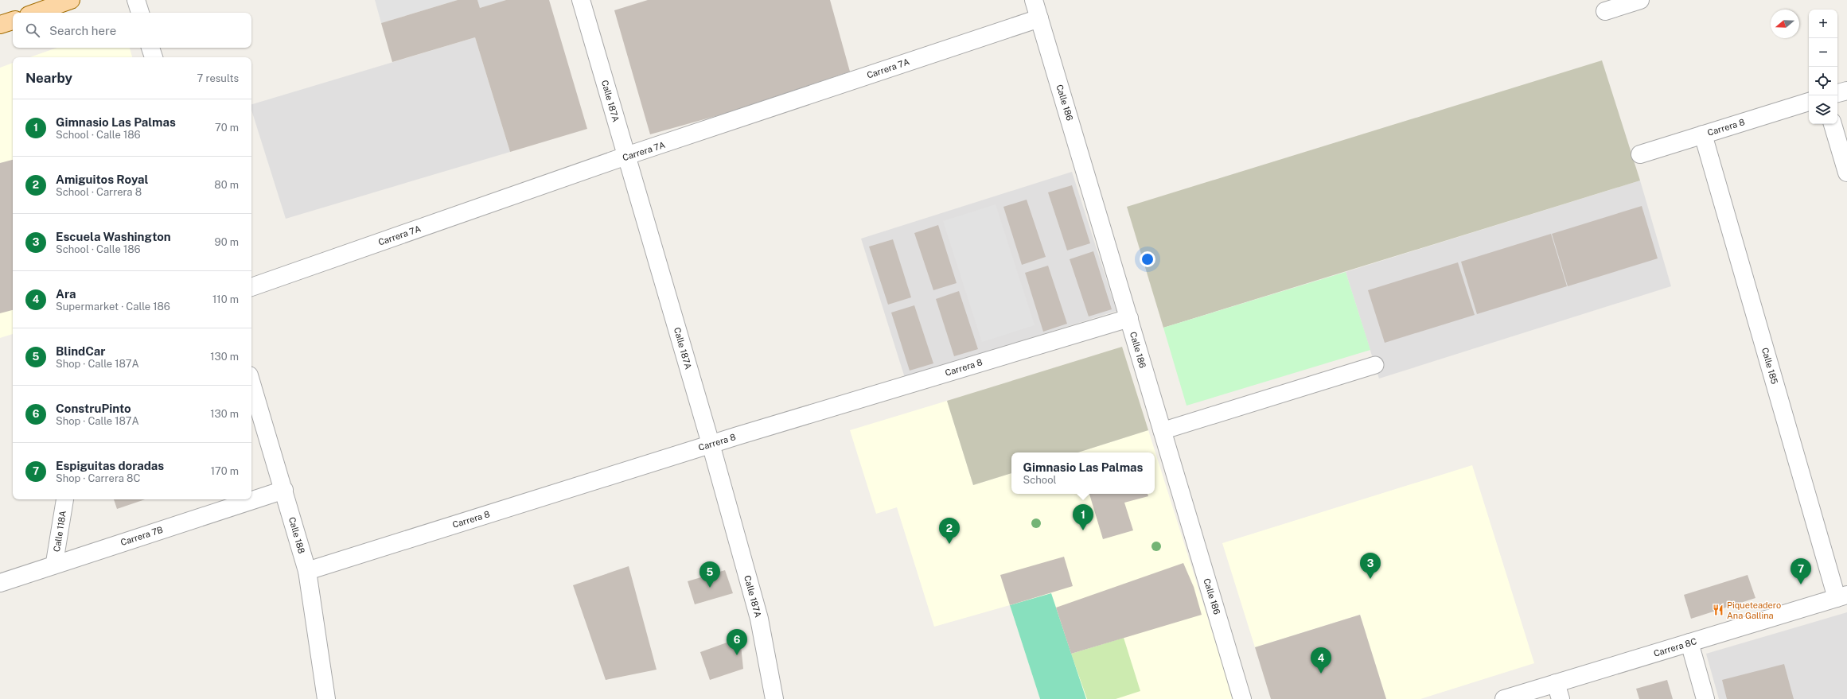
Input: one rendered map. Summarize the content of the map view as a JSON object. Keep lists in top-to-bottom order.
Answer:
{
  "streets": {
    "street": [
      "Carrera 7A",
      "Calle 187A",
      "Calle 186",
      "Carrera 8",
      "Calle 185",
      "Calle 188",
      "Carrera 7B",
      "Carrera 8C"
    ],
    "lane": ["Calle 118A"]
  },
  "crossings": [
    ["Carrera 7A", "Calle 187A"],
    ["Carrera 7A", "Calle 186"],
    ["Calle 187A", "Carrera 8"],
    ["Calle 186", "Carrera 8"],
    ["Carrera 8", "Calle 185"],
    ["Carrera 8", "Calle 188"],
    ["Calle 185", "Carrera 8C"],
    ["Calle 118A", "Carrera 7B"],
    ["Calle 188", "Carrera 7B"]
  ],
  "places": {
    "restaurant": ["Piqueteadero Ana Gallina"]
  },
  "north": "left",
  "page": {
    "map_buttons": ["+", "−"],
    "search": "Search here",
    "heading": ["Nearby", "7 results"],
    "list": [
      {
        "mark": "1",
        "name": "Gimnasio Las Palmas",
        "note": "School · Calle 186",
        "value": "70 m"
      },
      {
        "mark": "2",
        "name": "Amiguitos Royal",
        "note": "School · Carrera 8",
        "value": "80 m"
      },
      {
        "mark": "3",
        "name": "Escuela Washington",
        "note": "School · Calle 186",
        "value": "90 m"
      },
      {
        "mark": "4",
        "name": "Ara",
        "note": "Supermarket · Calle 186",
        "value": "110 m"
      },
      {
        "mark": "5",
        "name": "BlindCar",
        "note": "Shop · Calle 187A",
        "value": "130 m"
      },
      {
        "mark": "6",
        "name": "ConstruPinto",
        "note": "Shop · Calle 187A",
        "value": "130 m"
      },
      {
        "mark": "7",
        "name": "Espiguitas doradas",
        "note": "Shop · Carrera 8C",
        "value": "170 m"
      }
    ],
    "popup": ["Gimnasio Las Palmas", "School"],
    "pins": [
      "1",
      "2",
      "3",
      "7",
      "5",
      "6",
      "4"
    ]
  }
}
